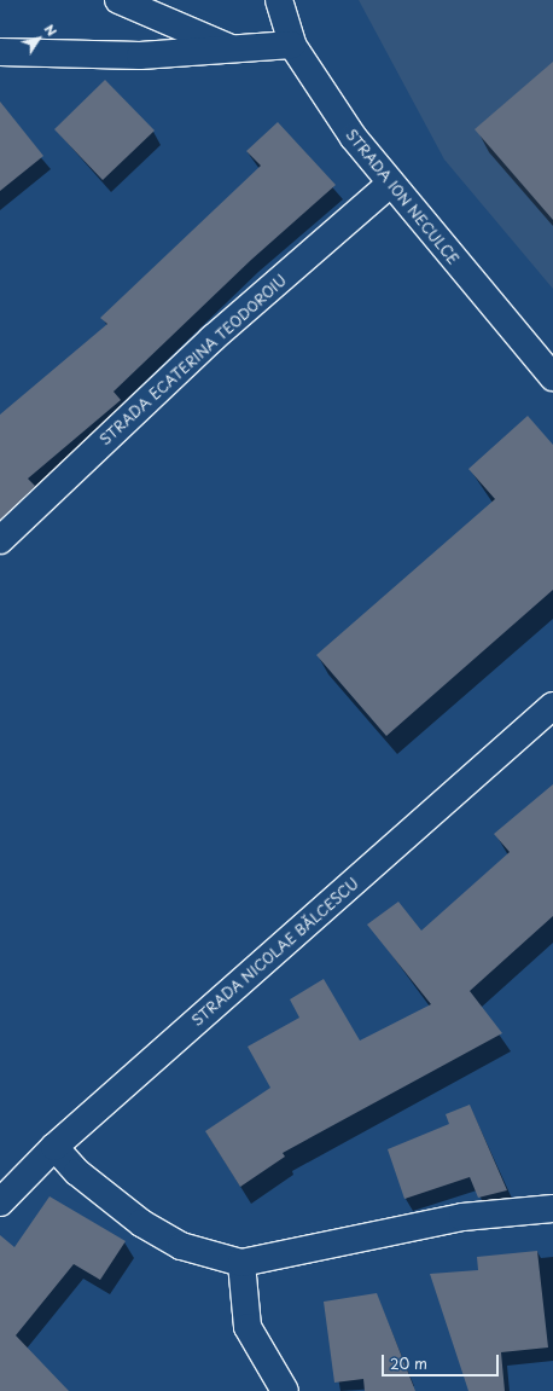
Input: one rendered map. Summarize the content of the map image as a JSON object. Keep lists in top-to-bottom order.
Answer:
{
  "streets": {
    "street": ["STRADA ION NECULCE", "STRADA ECATERINA TEODOROIU", "STRADA NICOLAE BĂLCESCU"]
  },
  "crossings": [
    ["STRADA ION NECULCE", "STRADA ECATERINA TEODOROIU"]
  ],
  "scale_bar": "20 m",
  "north": "top right"
}
